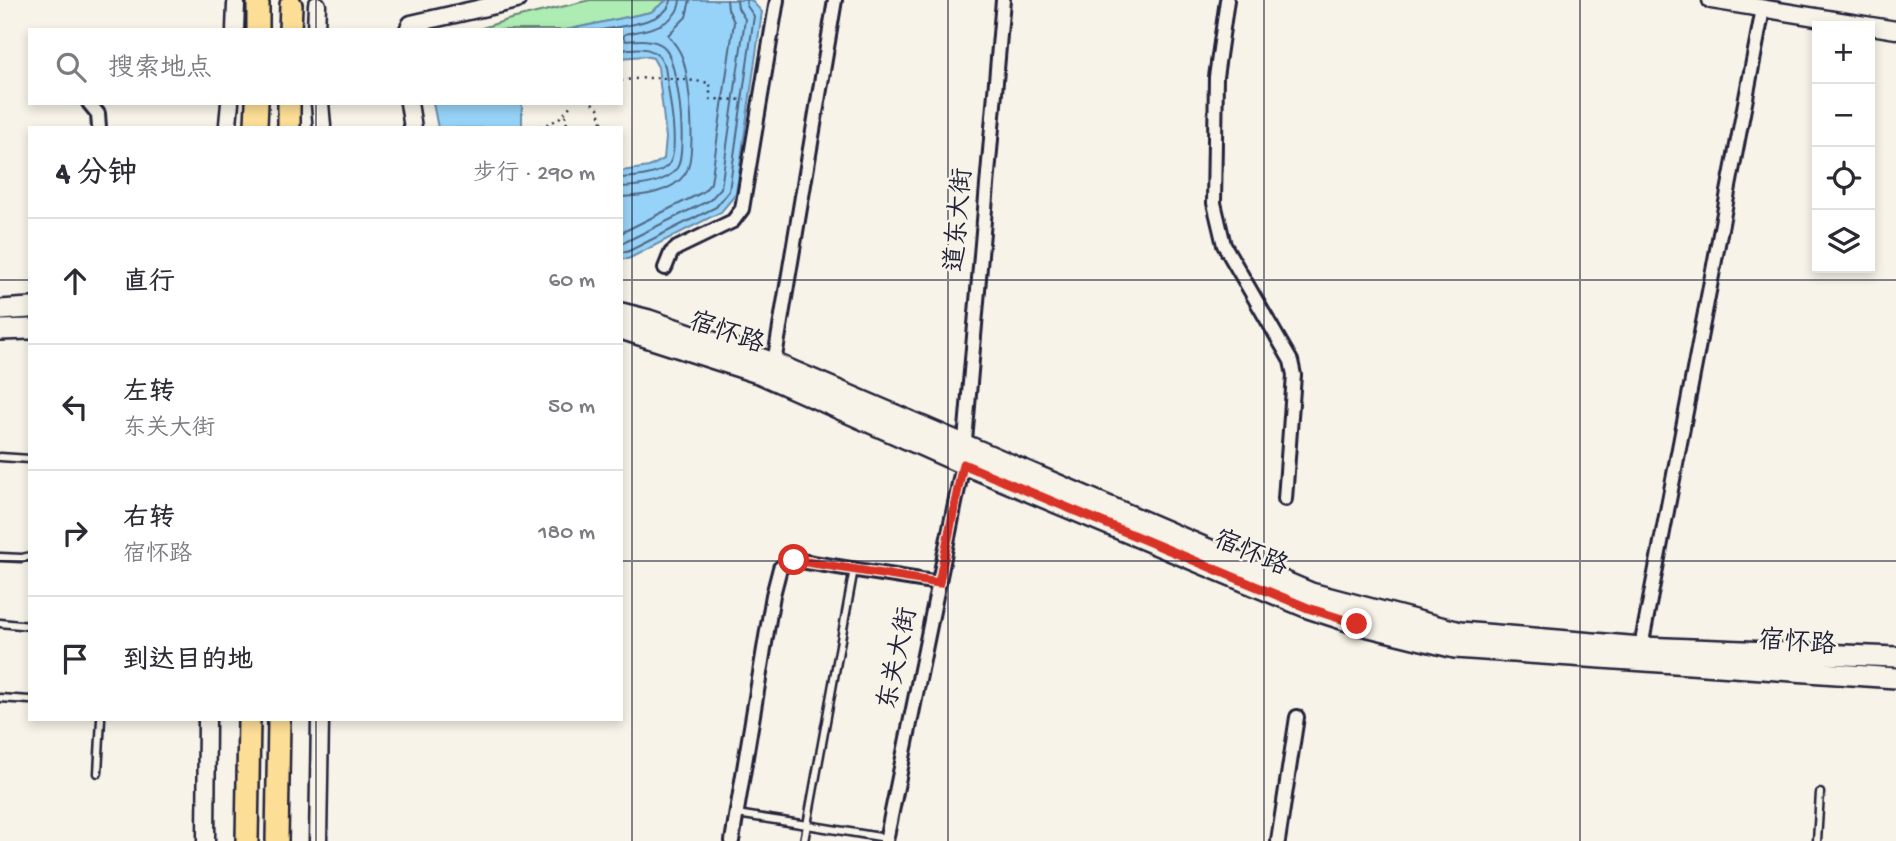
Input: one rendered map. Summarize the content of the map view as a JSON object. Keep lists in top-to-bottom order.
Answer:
{
  "streets": {
    "main road": ["宿怀路"],
    "street": ["道东大街", "东关大街"]
  },
  "crossings": [
    ["道东大街", "宿怀路"],
    ["道东大街", "东关大街"],
    ["宿怀路", "东关大街"]
  ],
  "page": {
    "map_buttons": ["+", "−"],
    "search": "搜索地点",
    "heading": ["4 分钟", "步行 · 290 m"],
    "list": [
      ["直行", "60 m"],
      ["左转", "东关大街", "50 m"],
      ["右转", "宿怀路", "180 m"],
      "到达目的地"
    ]
  }
}
